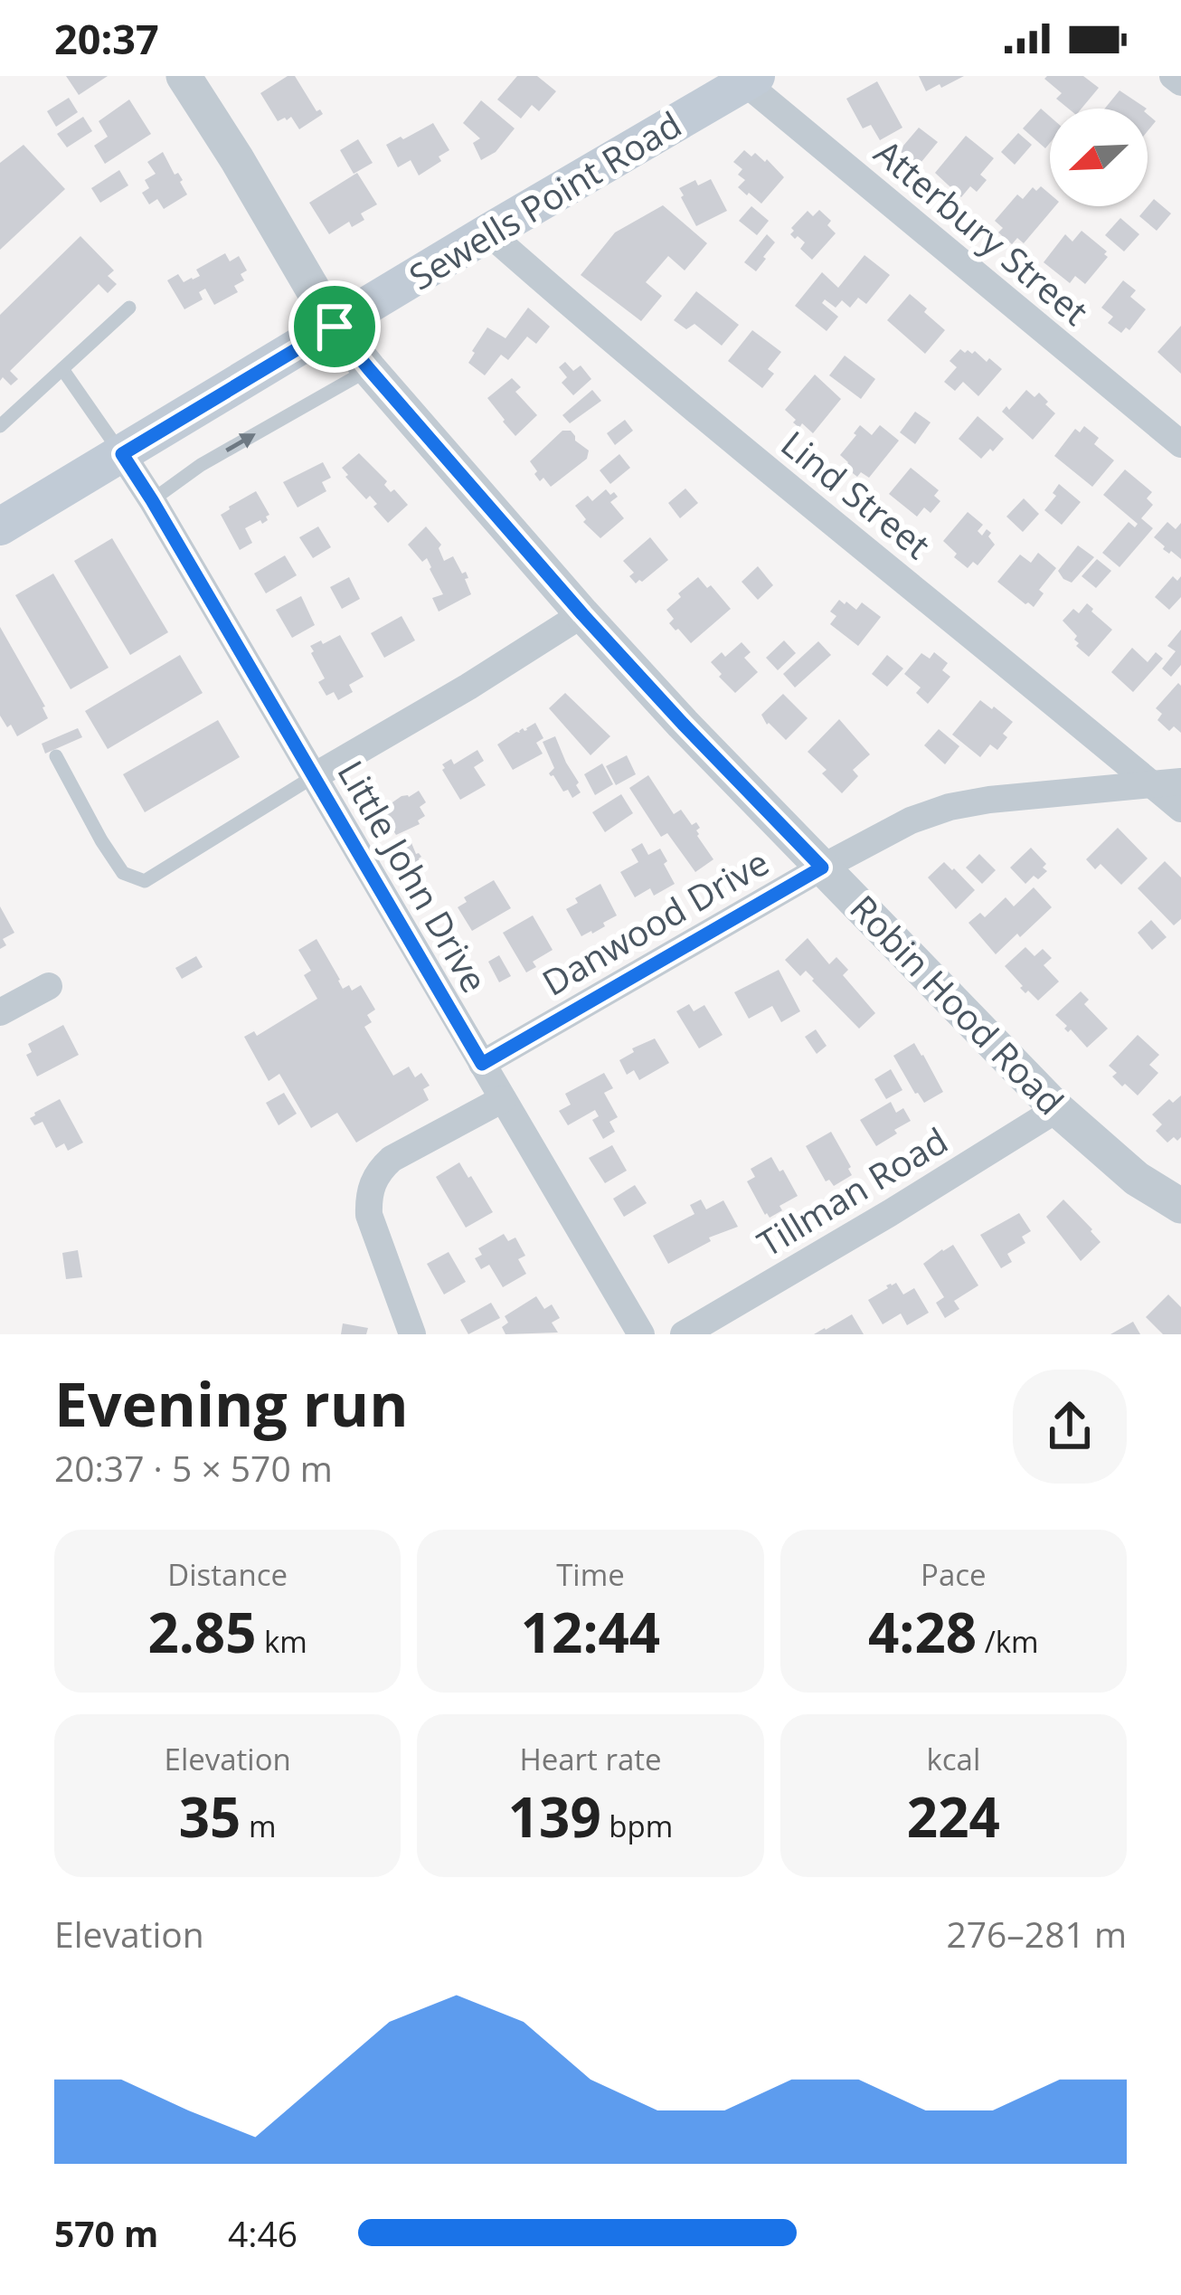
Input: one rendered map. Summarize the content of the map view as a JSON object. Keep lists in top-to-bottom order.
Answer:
{
  "streets": {
    "main road": ["Sewells Point Road"],
    "street": [
      "Atterbury Street",
      "Lind Street",
      "Little John Drive",
      "Danwood Drive",
      "Robin Hood Road",
      "Tillman Road"
    ]
  },
  "crossings": [
    ["Sewells Point Road", "Atterbury Street"],
    ["Sewells Point Road", "Lind Street"],
    ["Sewells Point Road", "Little John Drive"],
    ["Sewells Point Road", "Robin Hood Road"],
    ["Lind Street", "Danwood Drive"],
    ["Little John Drive", "Danwood Drive"],
    ["Danwood Drive", "Robin Hood Road"],
    ["Robin Hood Road", "Tillman Road"]
  ],
  "north": "bottom left",
  "page": {
    "status": "20:37",
    "heading": ["Evening run", "20:37 · 5 × 570 m"],
    "stats": [
      ["Distance", "2.85 km"],
      ["Time", "12:44"],
      ["Pace", "4:28 /km"],
      ["Elevation", "35 m"],
      ["Heart rate", "139 bpm"],
      ["kcal", "224"]
    ],
    "chart": ["Elevation", "276–281 m"],
    "list": [
      {
        "name": "570 m",
        "note": "4:46"
      }
    ]
  }
}
